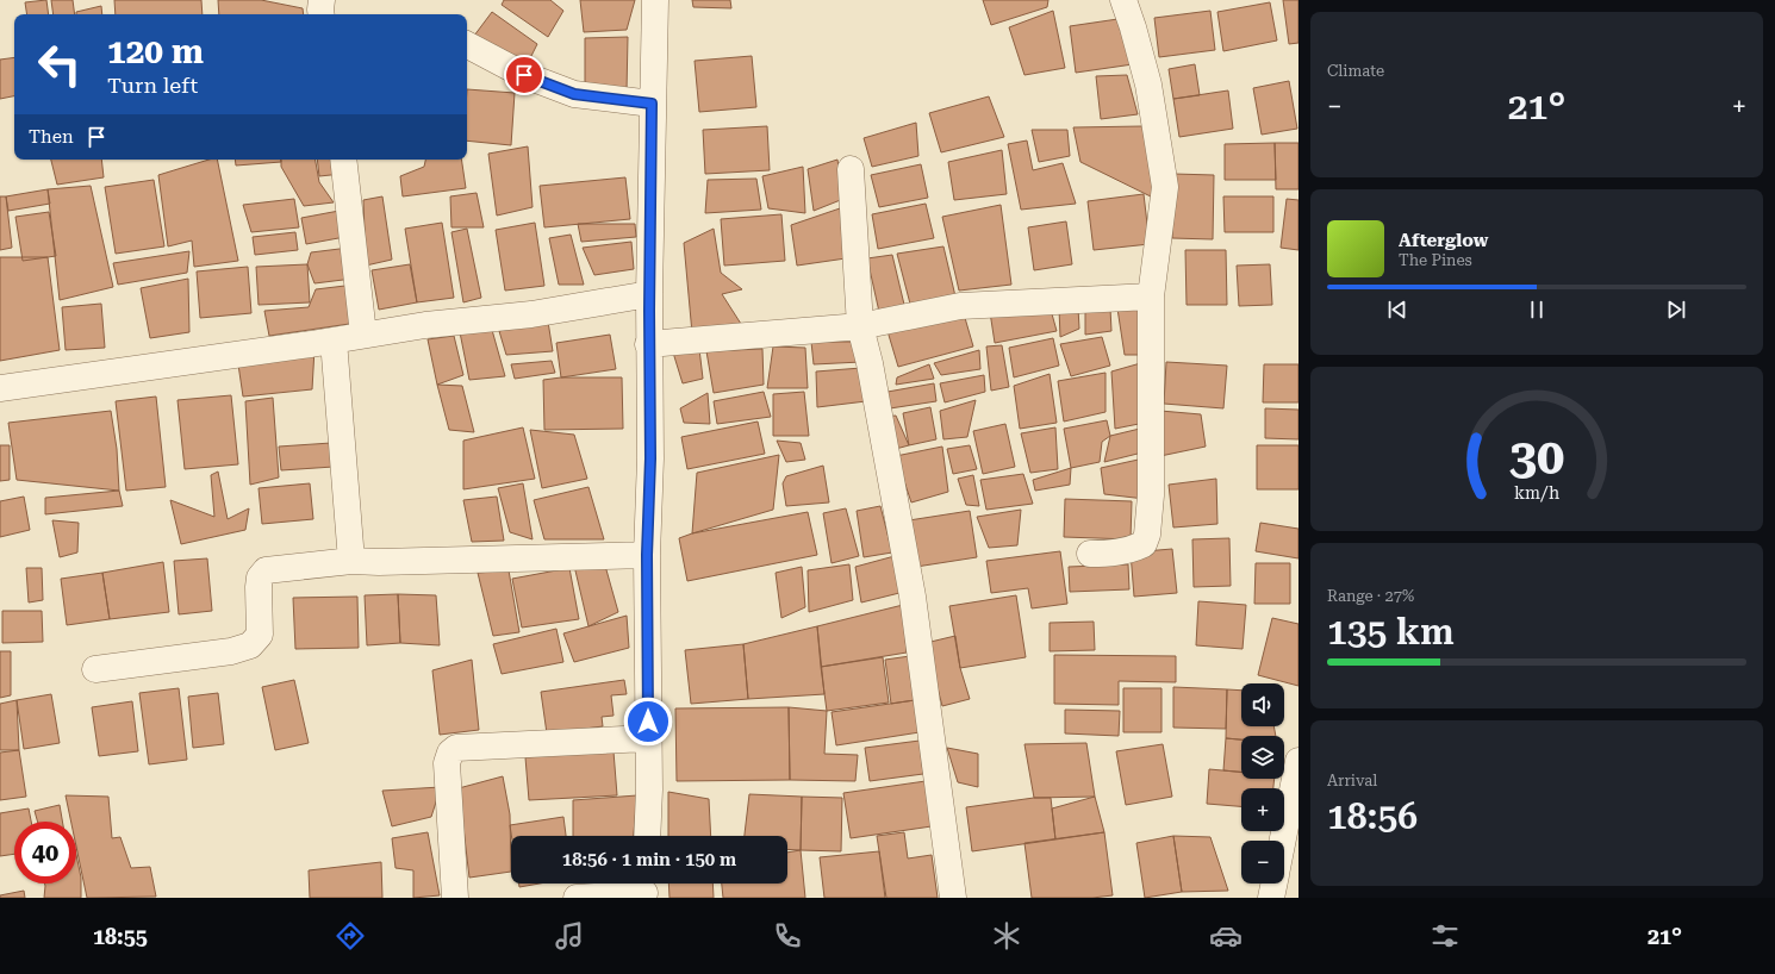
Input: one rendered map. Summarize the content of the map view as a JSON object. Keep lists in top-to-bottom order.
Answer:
{
  "page": {
    "tile": [
      "Climate",
      ["Range · 27%", "135 km"],
      ["Arrival", "18:56"]
    ],
    "turn": ["120 m", "Turn left"],
    "heat": ["−", "21°", "+"],
    "then": "Then",
    "song": ["Afterglow", "The Pines"],
    "map_buttons": ["+", "−"],
    "limit": "40",
    "trip": "18:56 · 1 min · 150 m",
    "tabs": ["18:55", "21°"],
    "gauge": ["30", "km/h"]
  }
}
